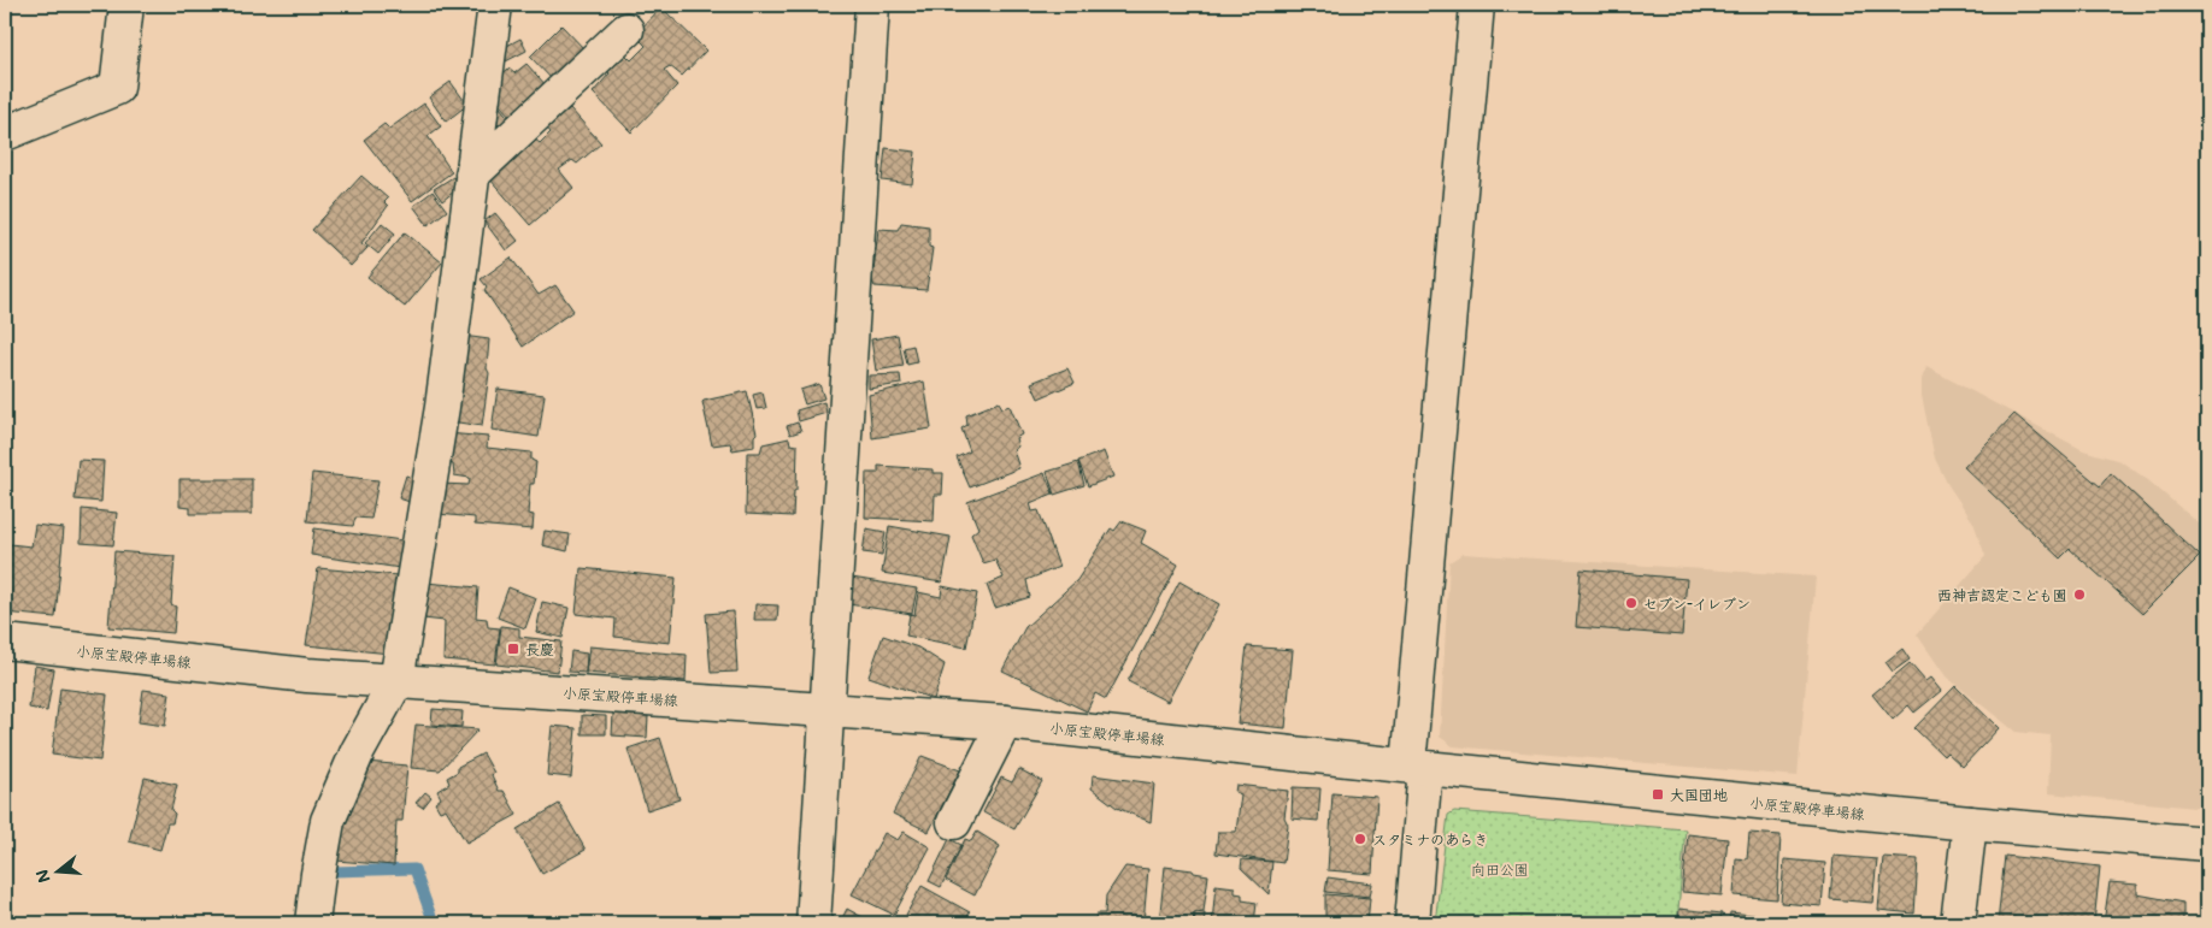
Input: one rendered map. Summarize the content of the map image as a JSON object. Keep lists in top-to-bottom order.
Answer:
{
  "streets": {
    "street": ["小原宝殿停車場線"]
  },
  "parks": ["向田公園"],
  "places": {
    "other": ["西神吉認定こども園", "セブン-イレブン", "スタミナのあらき"],
    "transit": ["長慶", "大国団地"]
  },
  "north": "left"
}
